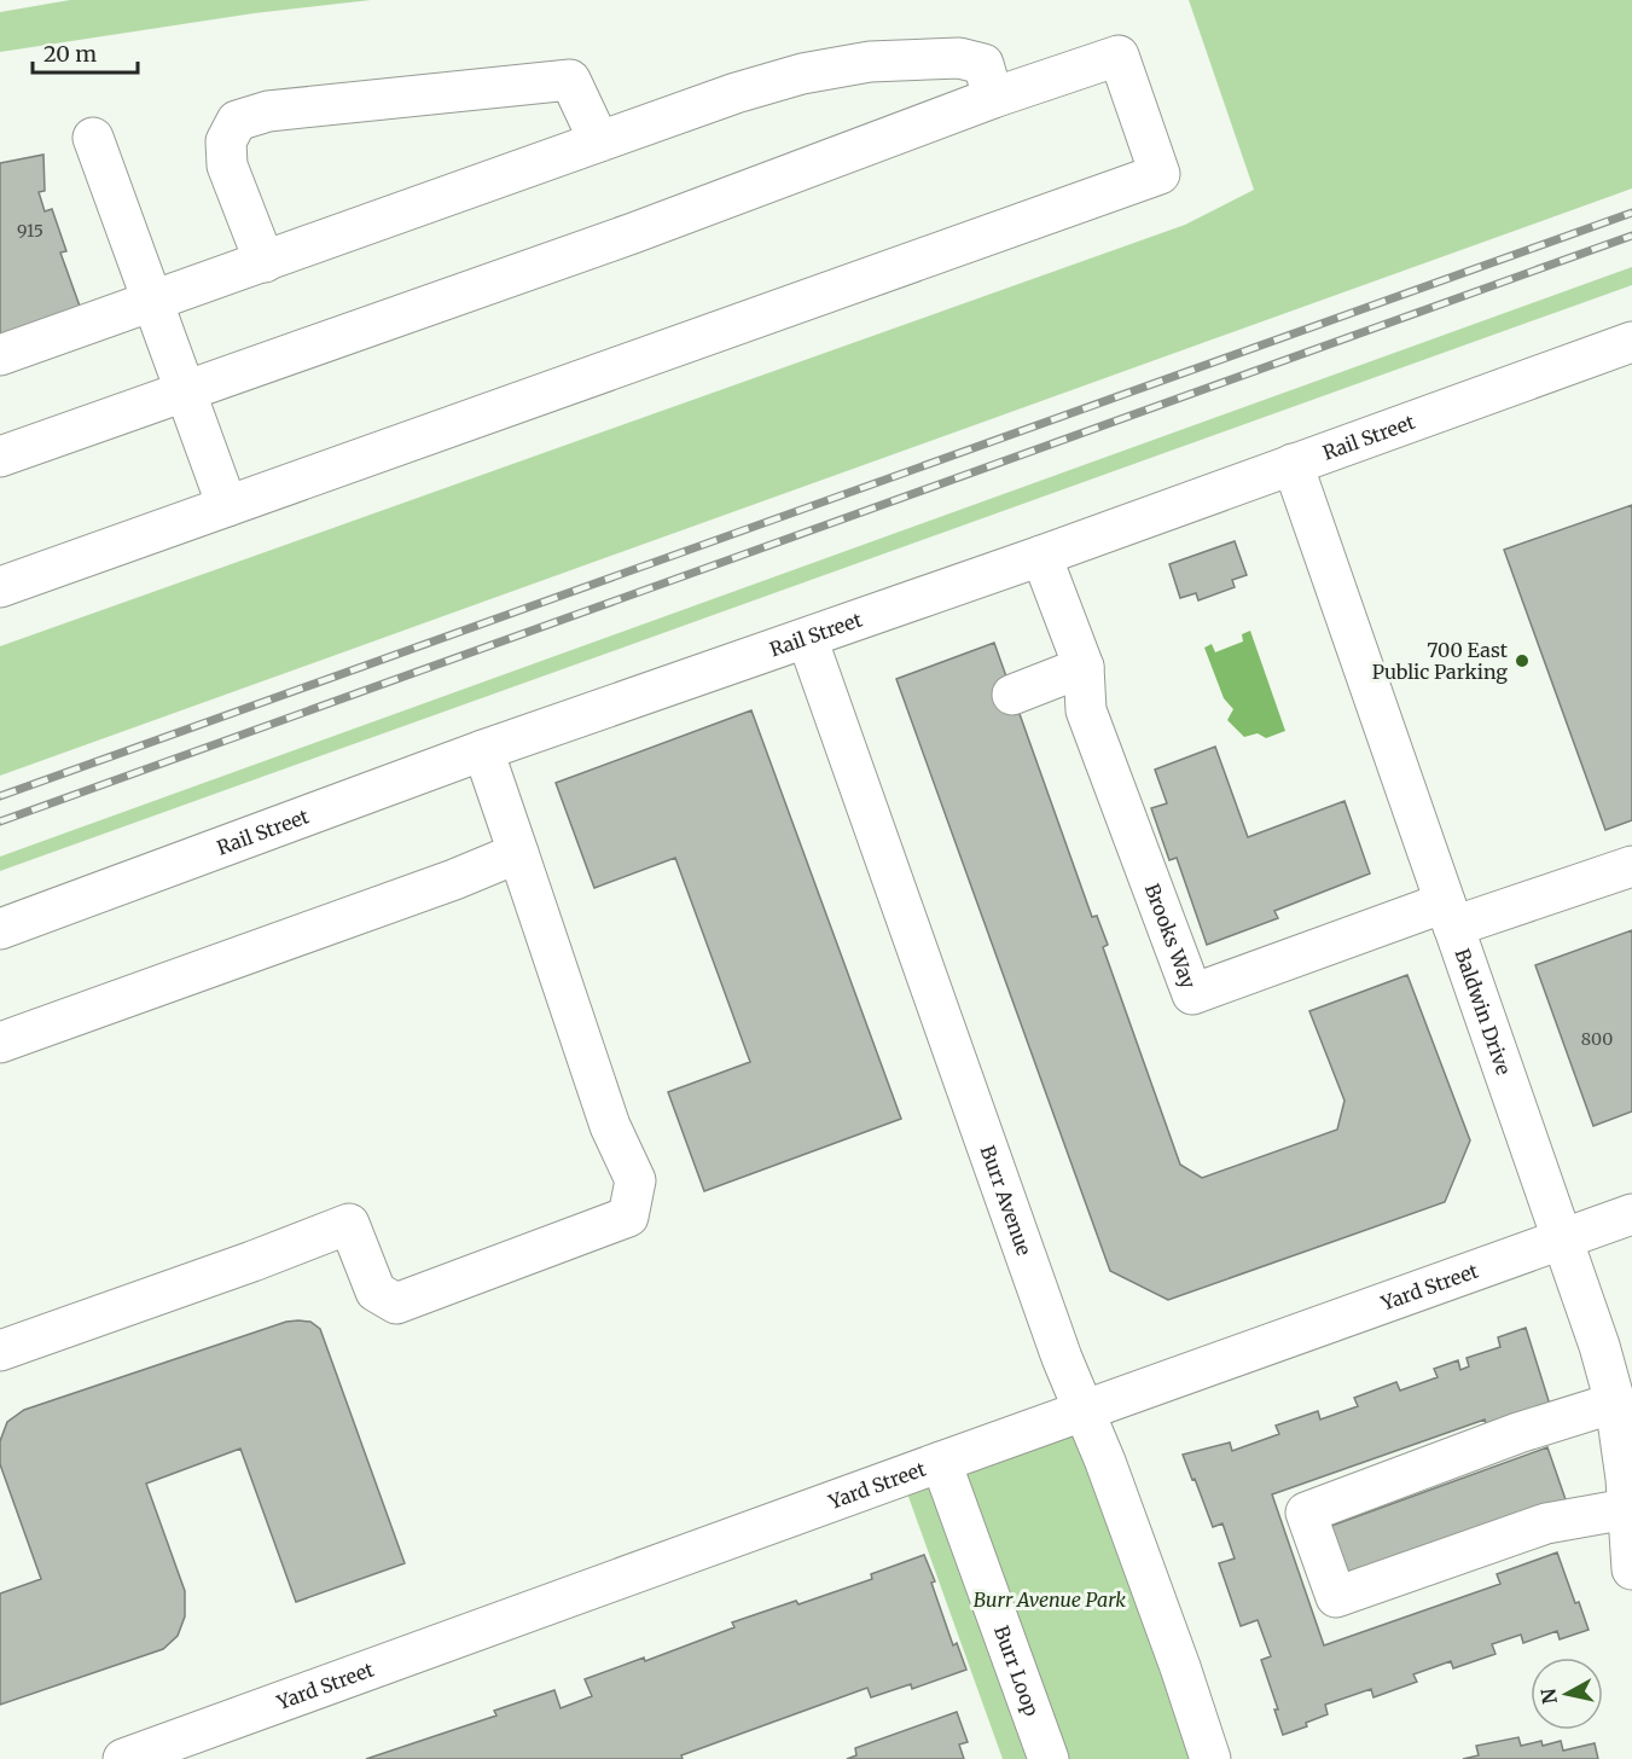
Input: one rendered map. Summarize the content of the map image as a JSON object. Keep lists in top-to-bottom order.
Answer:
{
  "streets": {
    "street": [
      "Rail Street",
      "Brooks Way",
      "Baldwin Drive",
      "Burr Avenue",
      "Yard Street",
      "Burr Loop"
    ]
  },
  "crossings": [
    ["Rail Street", "Baldwin Drive"],
    ["Rail Street", "Burr Avenue"],
    ["Brooks Way", "Baldwin Drive"],
    ["Baldwin Drive", "Yard Street"],
    ["Burr Avenue", "Yard Street"],
    ["Yard Street", "Burr Loop"]
  ],
  "parks": ["Burr Avenue Park"],
  "places": ["700 East Public Parking"],
  "house_numbers": ["915", "800"],
  "scale_bar": "20 m",
  "north": "left"
}
